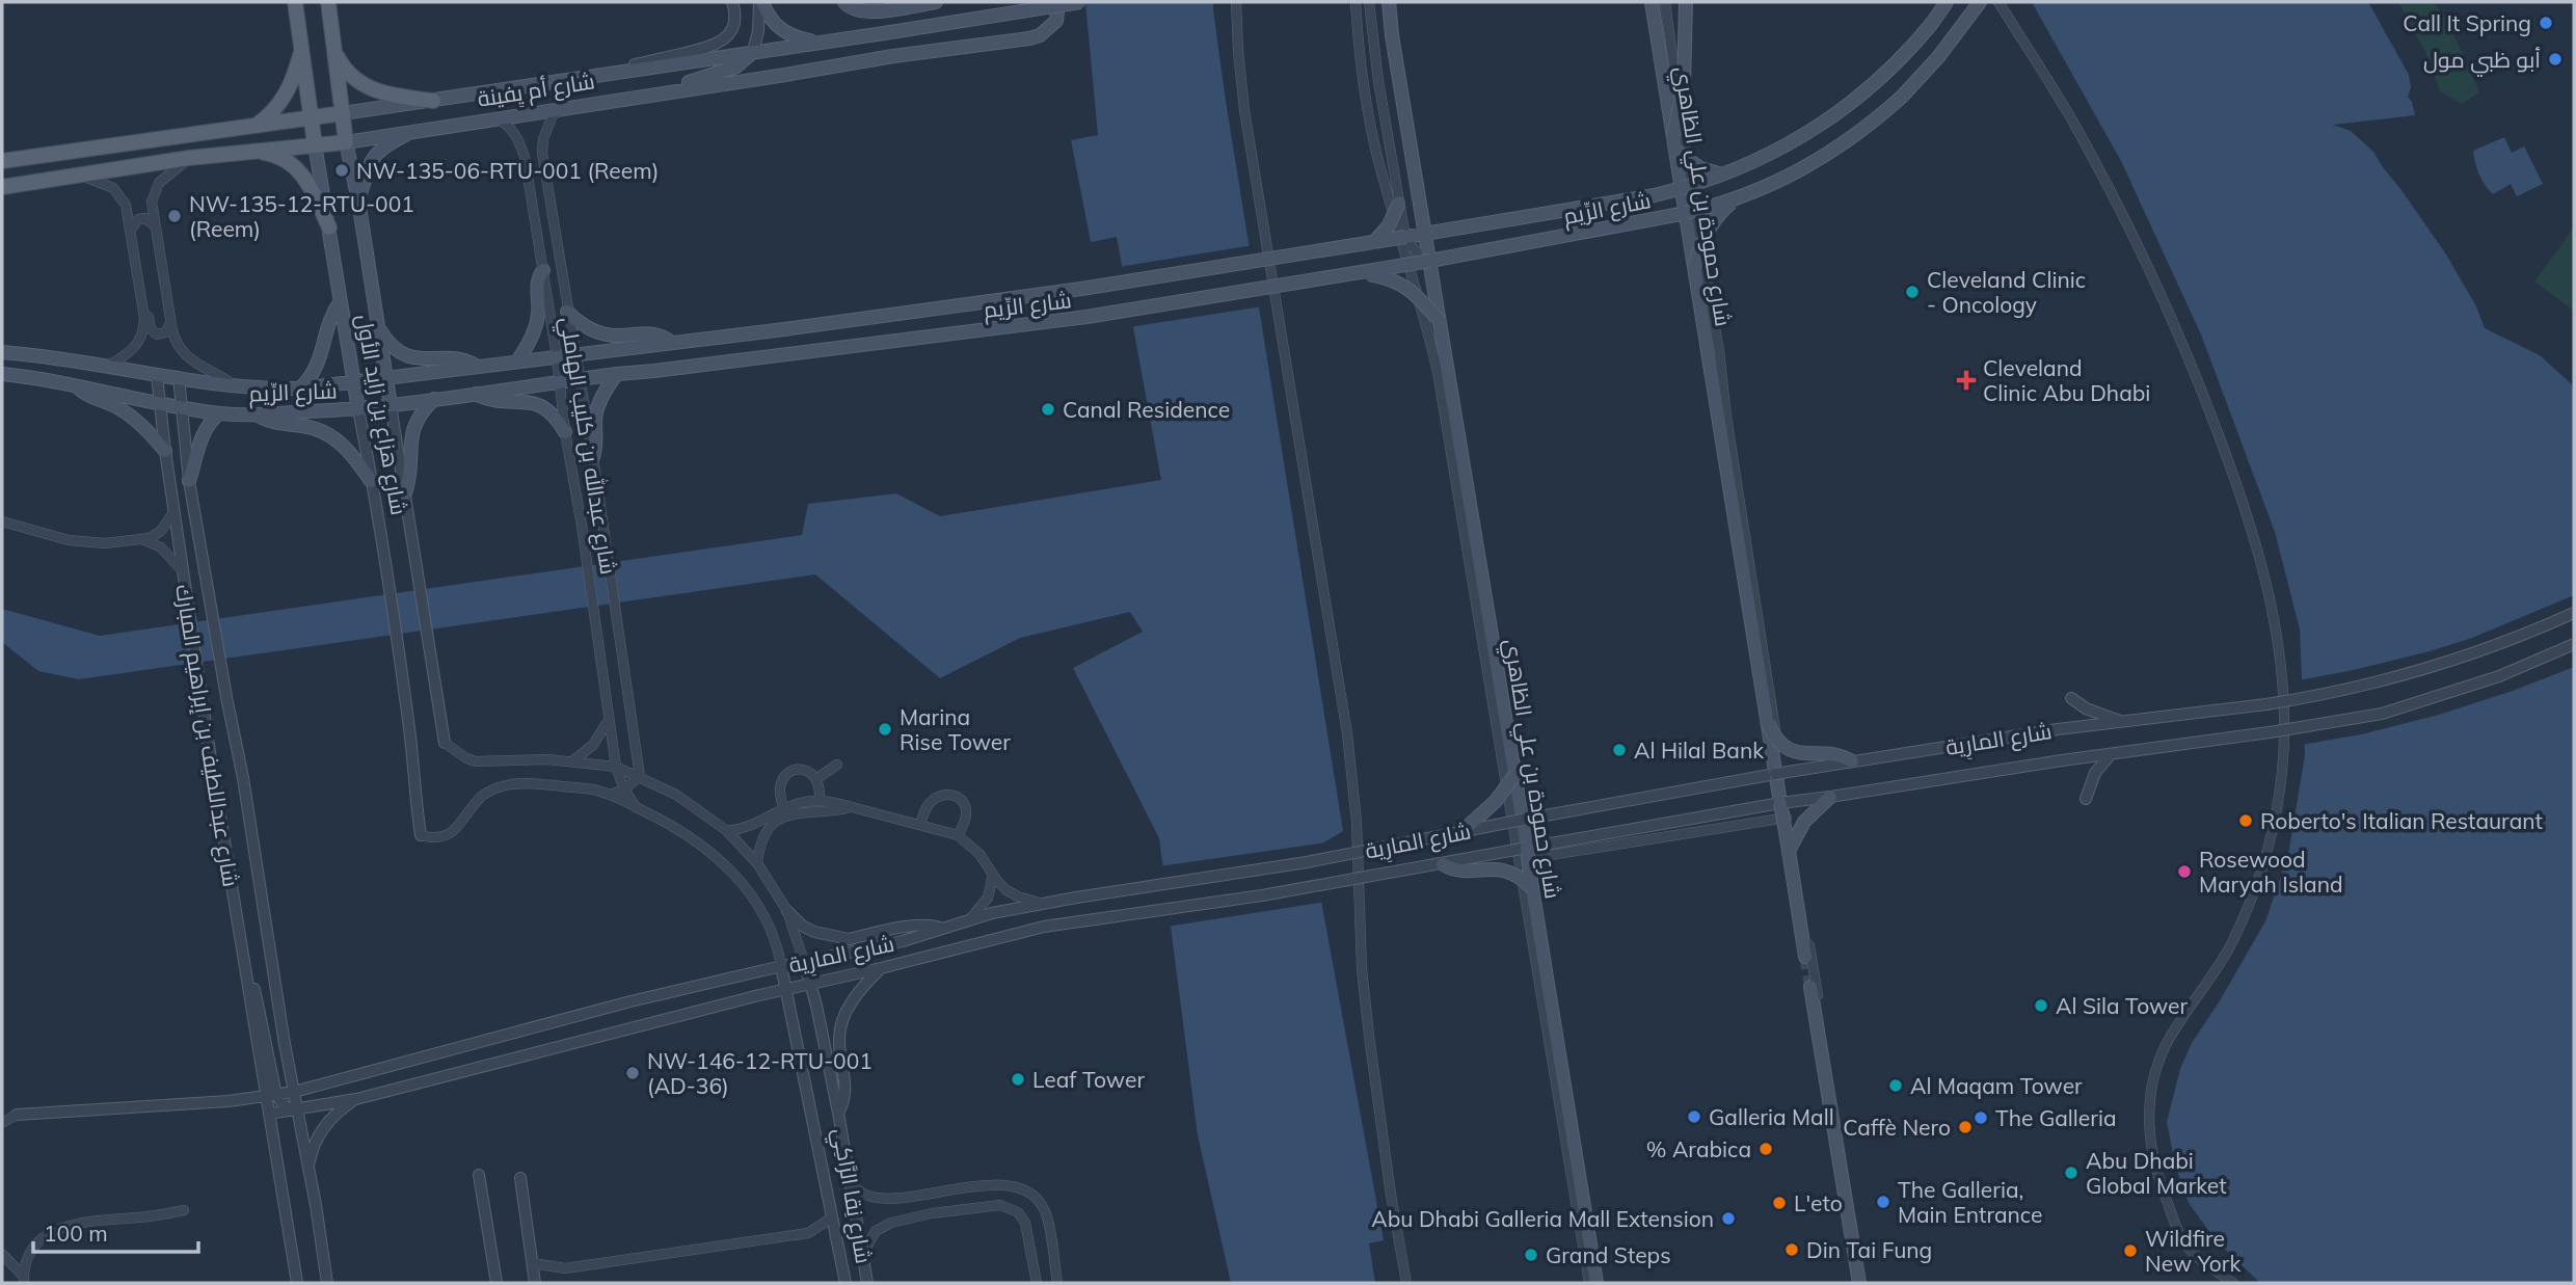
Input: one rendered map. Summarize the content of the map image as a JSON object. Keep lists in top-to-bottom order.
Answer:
{
  "streets": {
    "main road": [
      "شارع أم يِفينة",
      "شارع حمودة بن علي الظاهري",
      "شارع الرِّيم",
      "شارع هزاع بن زايد الأول"
    ],
    "street": [
      "شارع عبدالله بن كليب الهاملي",
      "شارع عبداللطيف بن إبراهيم المبارك",
      "شارع المارِية",
      "شارع نِقا الرَّاكِي"
    ]
  },
  "crossings": [
    ["شارع أم يِفينة", "شارع الرِّيم"],
    ["شارع أم يِفينة", "شارع هزاع بن زايد الأول"],
    ["شارع أم يِفينة", "شارع عبدالله بن كليب الهاملي"],
    ["شارع حمودة بن علي الظاهري", "شارع الرِّيم"],
    ["شارع حمودة بن علي الظاهري", "شارع المارِية"],
    ["شارع الرِّيم", "شارع هزاع بن زايد الأول"],
    ["شارع الرِّيم", "شارع عبدالله بن كليب الهاملي"],
    ["شارع الرِّيم", "شارع عبداللطيف بن إبراهيم المبارك"],
    ["شارع هزاع بن زايد الأول", "شارع عبدالله بن كليب الهاملي"],
    ["شارع هزاع بن زايد الأول", "شارع نِقا الرَّاكِي"],
    ["شارع عبدالله بن كليب الهاملي", "شارع نِقا الرَّاكِي"],
    ["شارع عبداللطيف بن إبراهيم المبارك", "شارع المارِية"],
    ["شارع المارِية", "شارع نِقا الرَّاكِي"]
  ],
  "places": {
    "other": [
      "Call It Spring",
      "أبو ظبي مول",
      "NW-135-06-RTU-001 (Reem)",
      "NW-135-12-RTU-001 (Reem)",
      "Cleveland Clinic - Oncology",
      "Canal Residence",
      "Marina Rise Tower",
      "Al Hilal Bank",
      "Roberto's Italian Restaurant",
      "Rosewood Maryah Island",
      "Al Sila Tower",
      "NW-146-12-RTU-001 (AD-36)",
      "Leaf Tower",
      "Al Maqam Tower",
      "Galleria Mall",
      "The Galleria",
      "Caffè Nero",
      "% Arabica",
      "Abu Dhabi Global Market",
      "The Galleria, Main Entrance",
      "L'eto",
      "Abu Dhabi Galleria Mall Extension",
      "Din Tai Fung",
      "Wildfire New York",
      "Grand Steps"
    ],
    "health": ["Cleveland Clinic Abu Dhabi"]
  },
  "scale_bar": "100 m"
}
